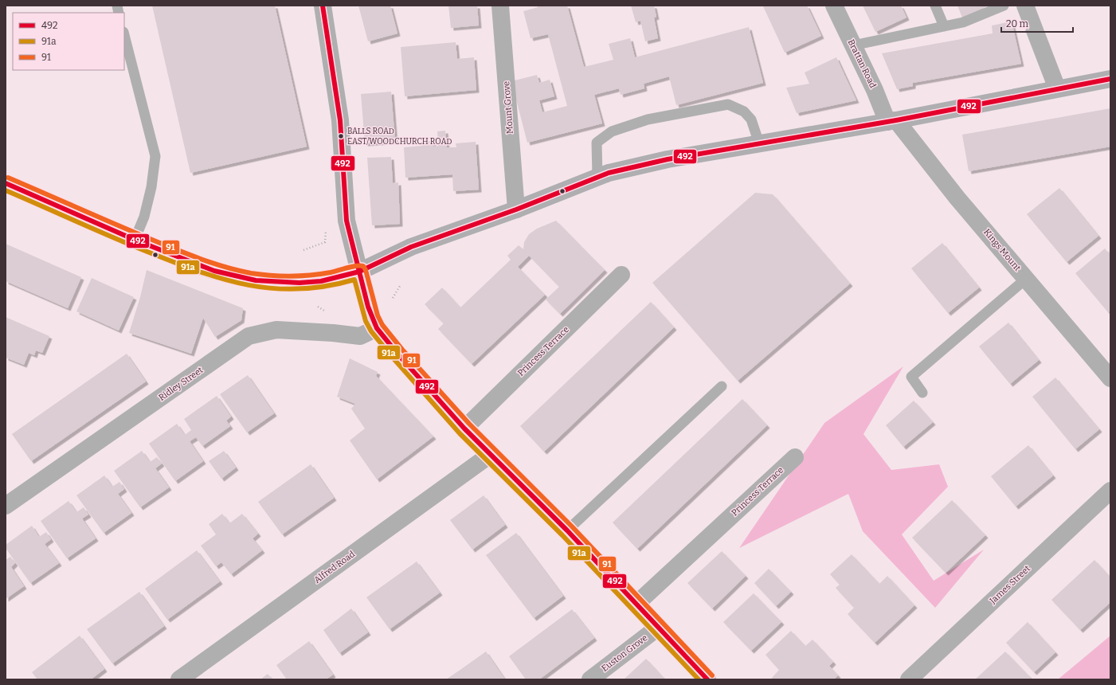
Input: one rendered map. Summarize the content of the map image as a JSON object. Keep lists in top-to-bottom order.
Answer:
{
  "streets": {
    "street": [
      "Brattan Road",
      "Mount Grove",
      "Kings Mount",
      "Princess Terrace",
      "Ridley Street",
      "Alfred Road",
      "James Street",
      "Euston Grove"
    ]
  },
  "crossings": [
    ["Brattan Road", "Kings Mount"]
  ],
  "places": ["BALLS ROAD EAST/WOODCHURCH ROAD"],
  "lines": ["transit line 492", "transit line 91", "transit line 91a"],
  "legend": ["492", "91a", "91"],
  "scale_bar": "20 m"
}
